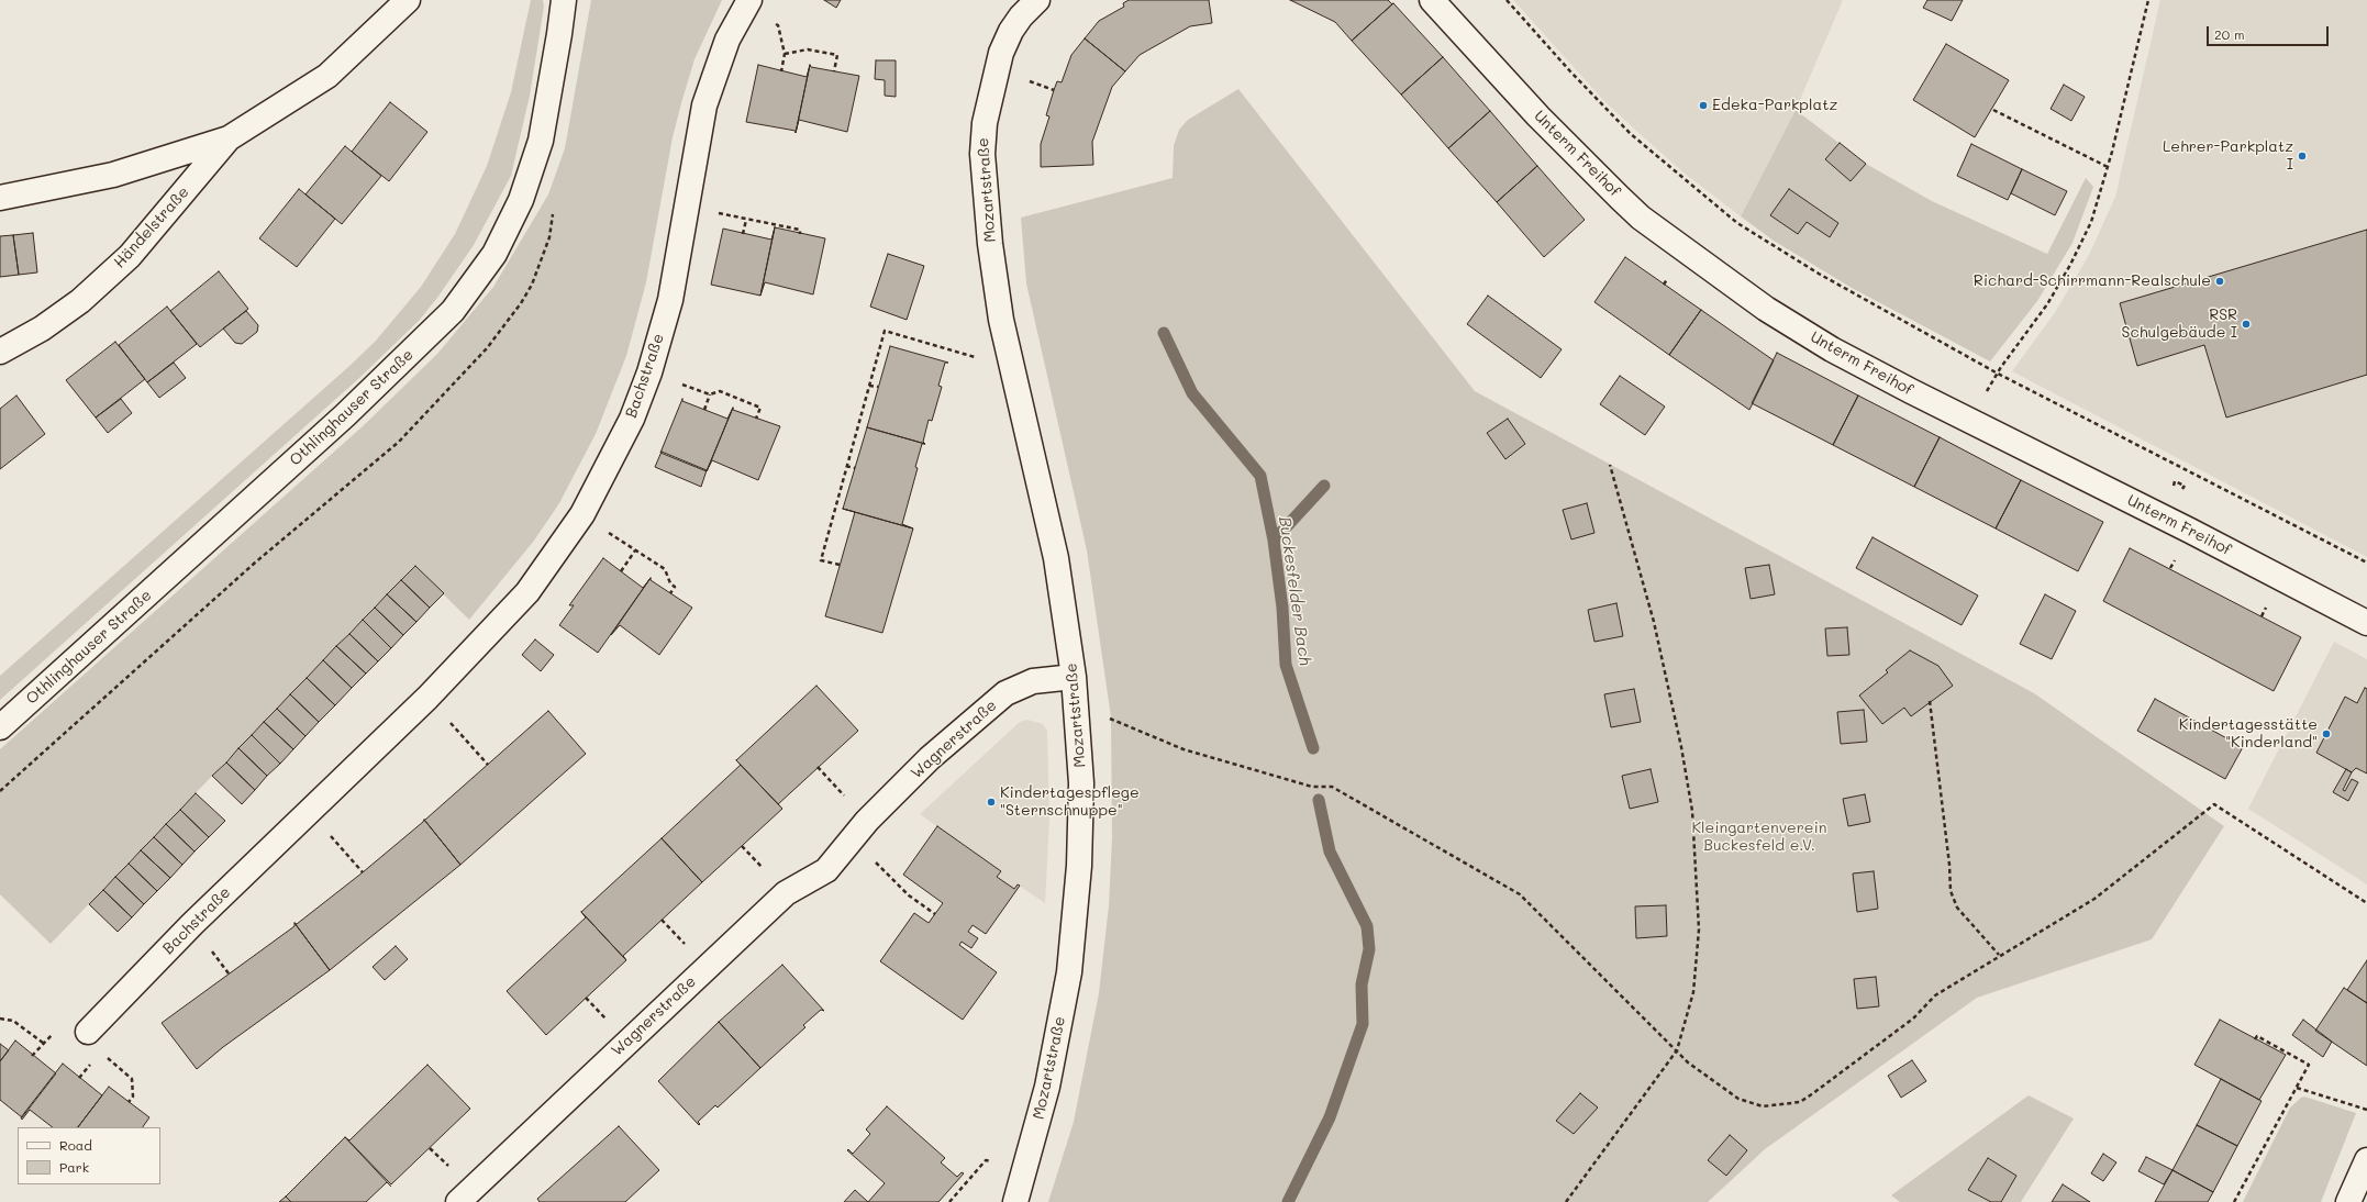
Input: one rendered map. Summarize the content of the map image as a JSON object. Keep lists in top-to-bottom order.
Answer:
{
  "streets": {
    "street": [
      "Unterm Freihof",
      "Mozartstraße",
      "Händelstraße",
      "Bachstraße",
      "Othlinghauser Straße",
      "Wagnerstraße"
    ]
  },
  "crossings": [
    ["Mozartstraße", "Wagnerstraße"]
  ],
  "water": ["Buckesfelder Bach"],
  "parks": ["Kleingartenverein Buckesfeld e.V."],
  "places": [
    "Edeka-Parkplatz",
    "Lehrer-Parkplatz I",
    "Richard-Schirrmann-Realschule",
    "RSR Schulgebäude I",
    "Kindertagesstätte \"Kinderland\"",
    "Kindertagespflege \"Sternschnuppe\""
  ],
  "legend": ["Road", "Park"],
  "scale_bar": "20 m"
}
